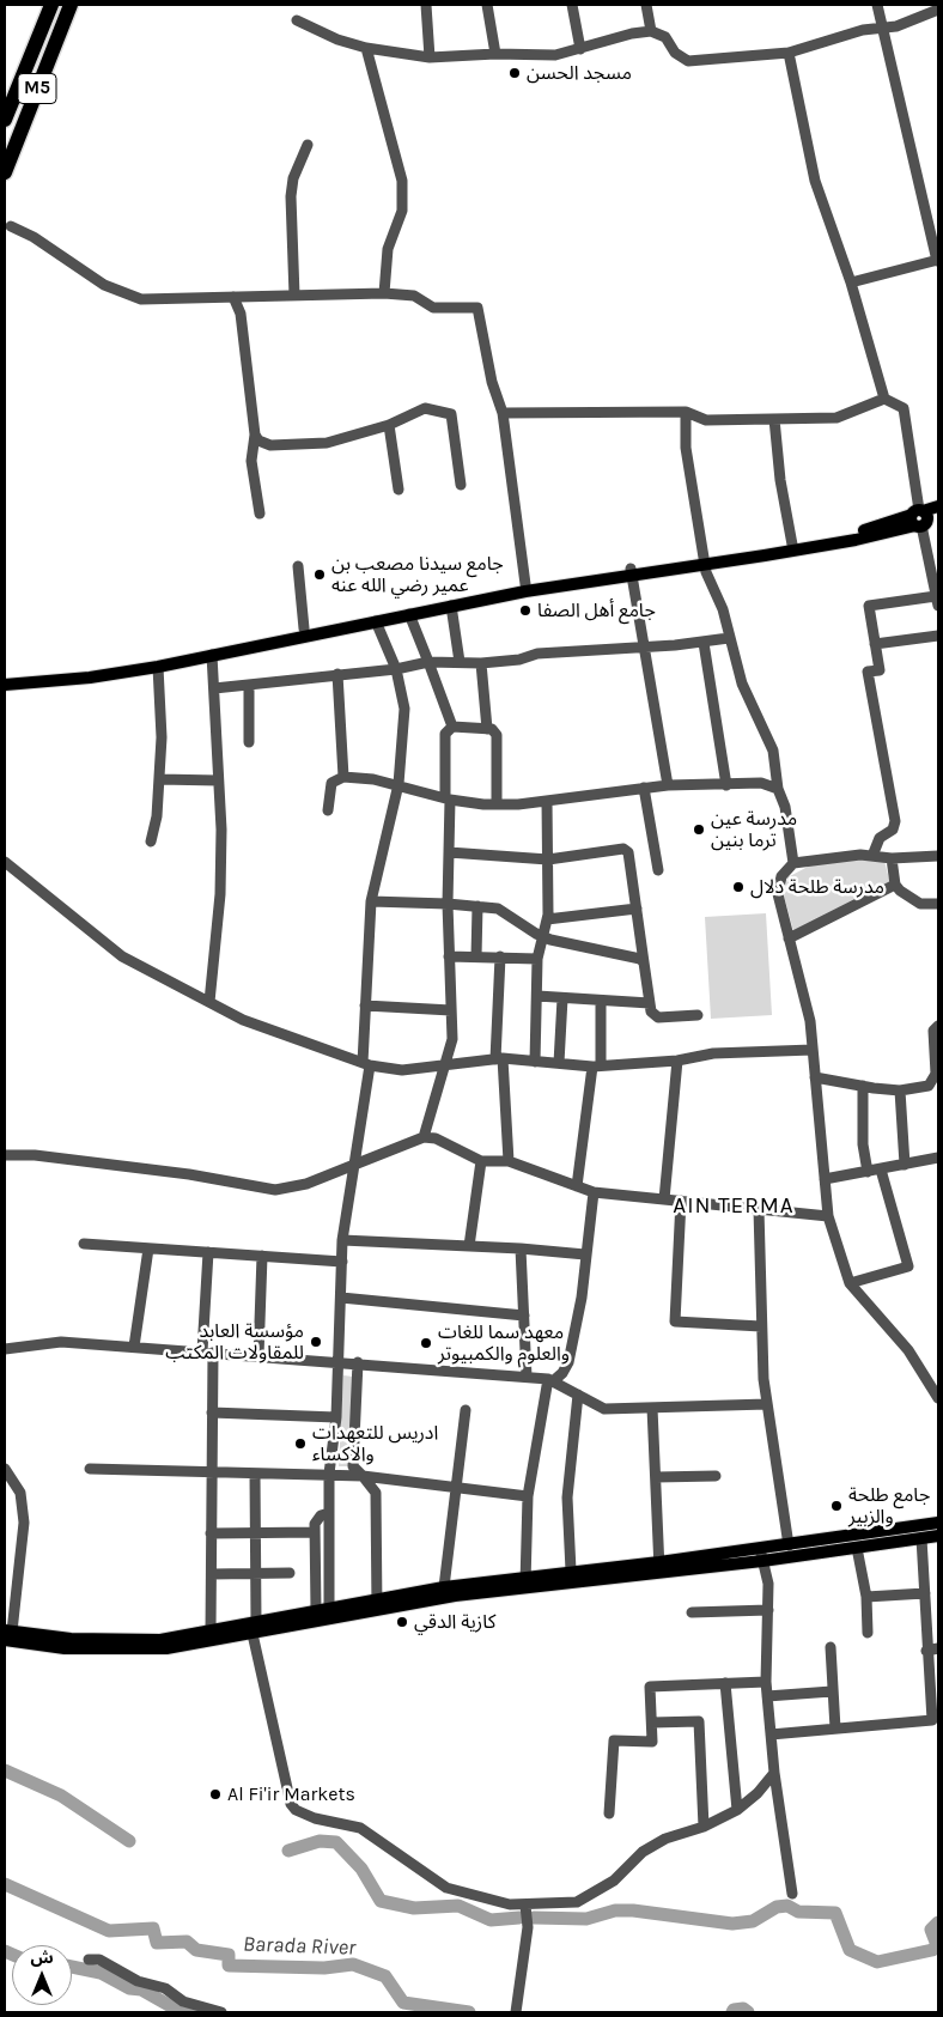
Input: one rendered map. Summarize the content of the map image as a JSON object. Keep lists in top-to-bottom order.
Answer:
{
  "streets": {
    "highway": ["M5"]
  },
  "districts": ["AIN TERMA"],
  "water": ["Barada River"],
  "places": [
    "مسجد الحسن",
    "جامع سيدنا مصعب بن عمير رضي الله عنه",
    "جامع أهل الصفا",
    "مدرسة عين ترما بنين",
    "مدرسة طلحة دلال",
    "مؤسسة العابد للمقاولات المكتب",
    "معهد سما للغات والعلوم والكمبيوتر",
    "ادريس للتعهدات والاكساء",
    "جامع طلحة والزبير",
    "كازية الدقي",
    "Al Fi'ir Markets"
  ],
  "north": "top"
}
